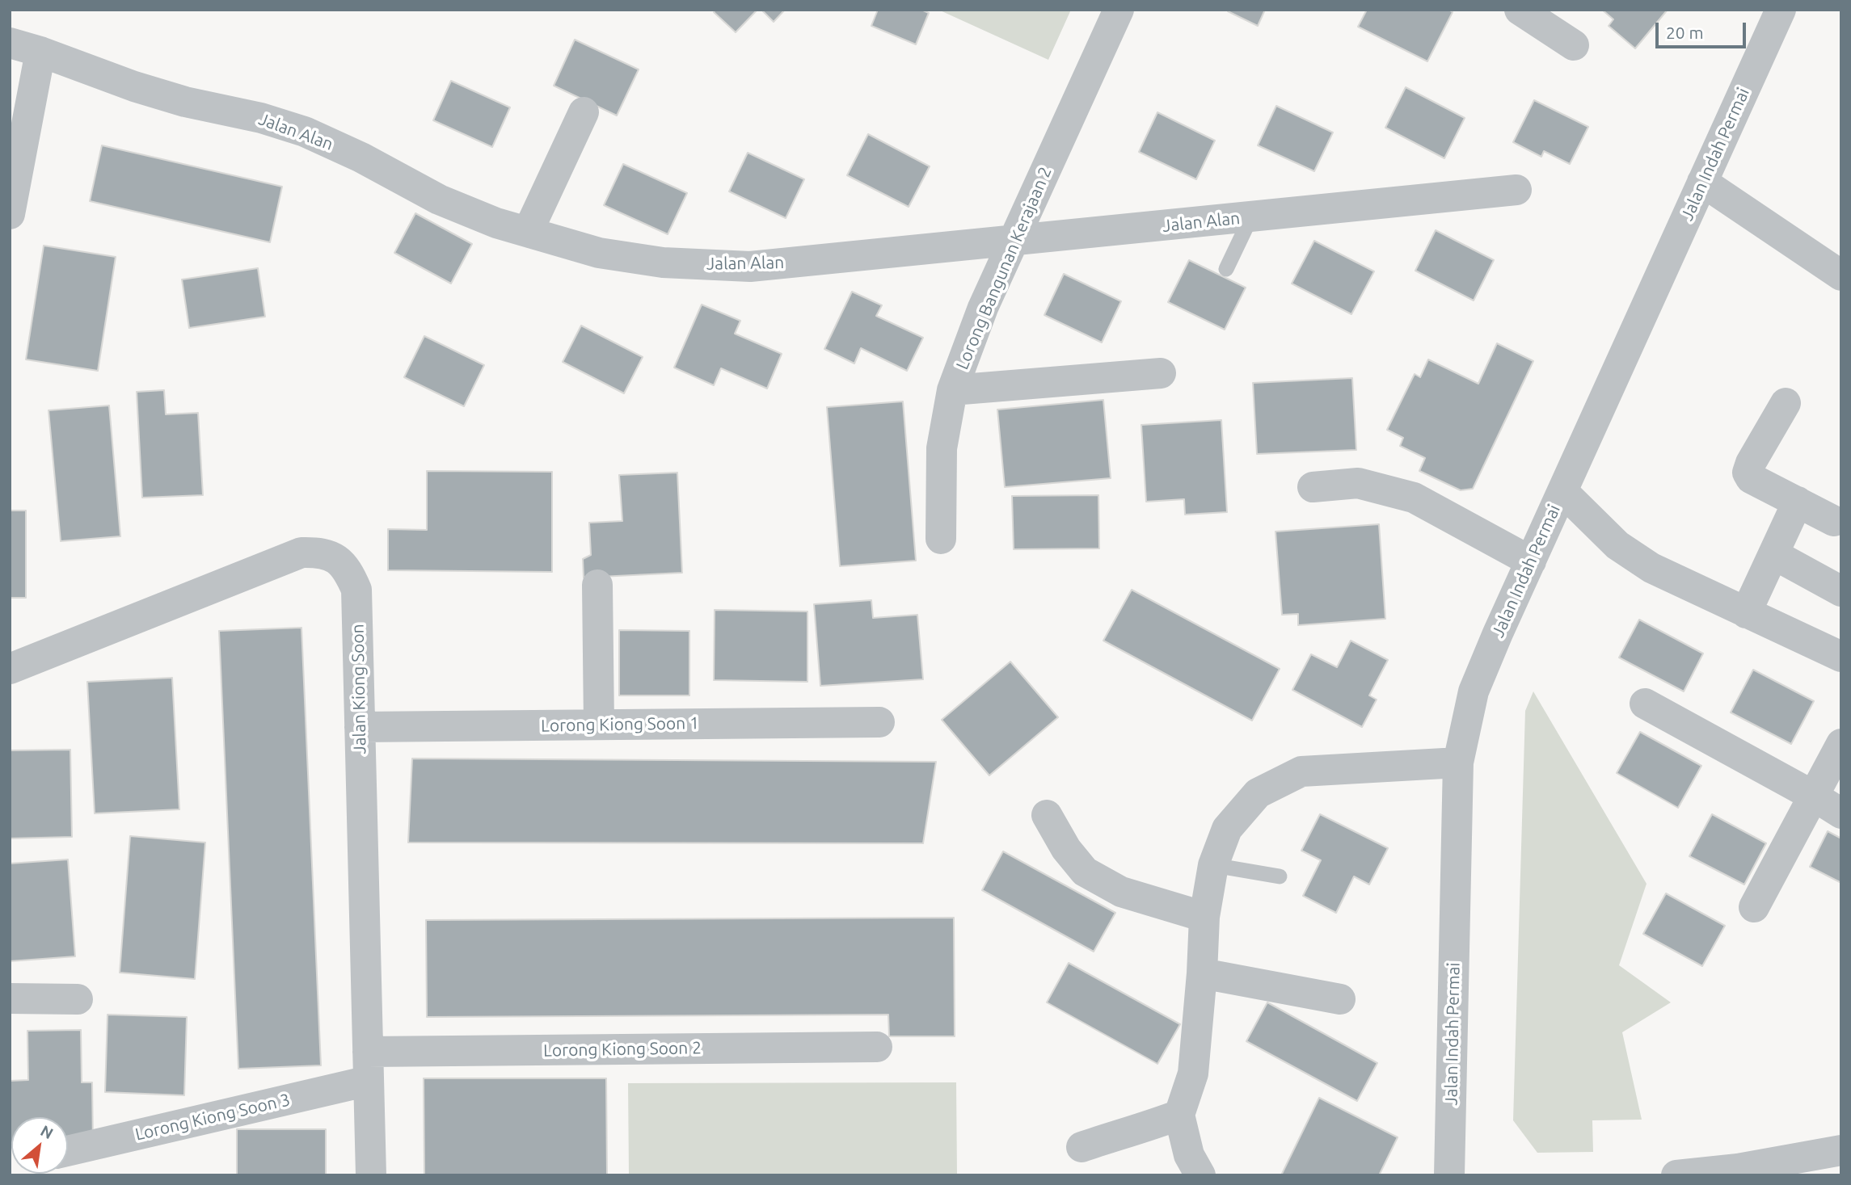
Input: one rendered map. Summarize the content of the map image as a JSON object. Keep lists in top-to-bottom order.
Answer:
{
  "streets": {
    "street": [
      "Jalan Alan",
      "Jalan Indah Permai",
      "Lorong Bangunan Kerajaan 2",
      "Jalan Kiong Soon",
      "Lorong Kiong Soon 1",
      "Lorong Kiong Soon 2",
      "Lorong Kiong Soon 3"
    ]
  },
  "crossings": [
    ["Jalan Alan", "Lorong Bangunan Kerajaan 2"],
    ["Jalan Kiong Soon", "Lorong Kiong Soon 1"],
    ["Jalan Kiong Soon", "Lorong Kiong Soon 2"],
    ["Jalan Kiong Soon", "Lorong Kiong Soon 3"],
    ["Lorong Kiong Soon 2", "Lorong Kiong Soon 3"]
  ],
  "scale_bar": "20 m",
  "north": "top right"
}
